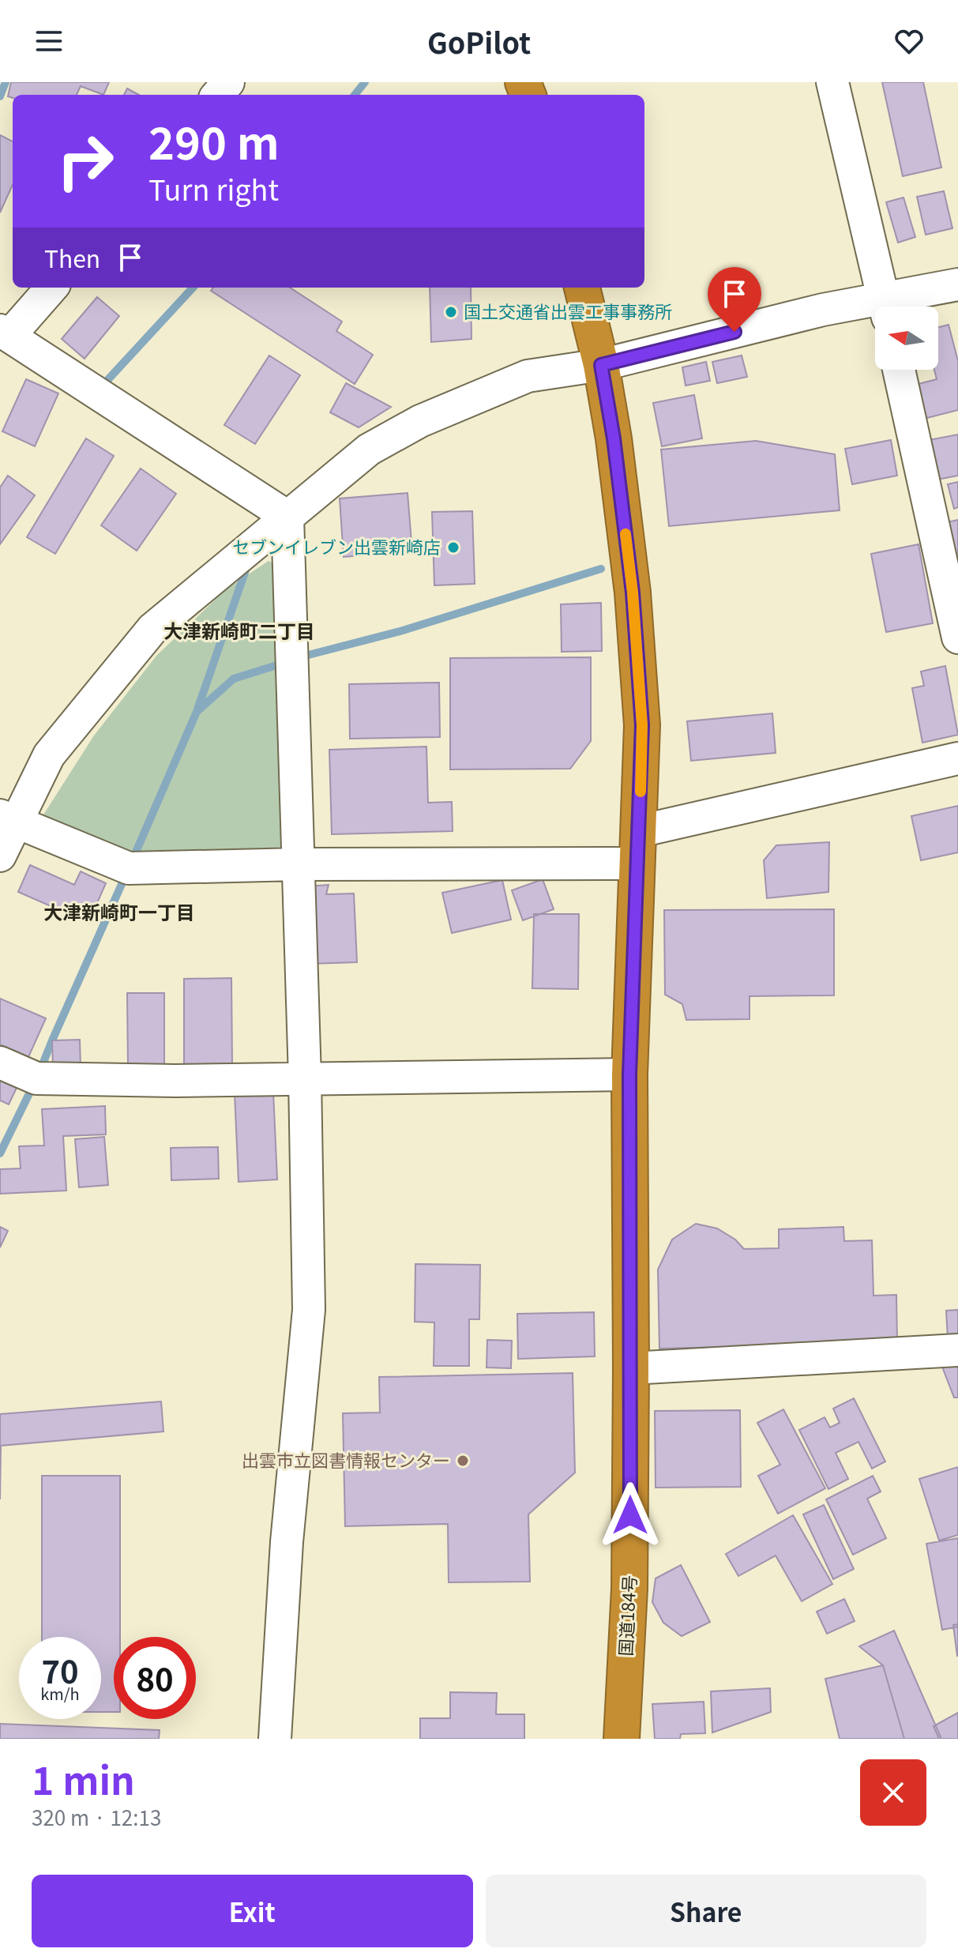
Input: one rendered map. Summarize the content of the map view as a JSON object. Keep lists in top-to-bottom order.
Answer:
{
  "streets": {
    "highway": ["国道184号"]
  },
  "districts": ["大津新崎町二丁目", "大津新崎町一丁目"],
  "places": ["国土交通省出雲工事事務所", "セブンイレブン出雲新崎店", "出雲市立図書情報センター"],
  "north": "left",
  "page": {
    "header": "GoPilot",
    "turn": ["290 m", "Turn right"],
    "then": "Then",
    "speed": "70 km/h",
    "limit": "80",
    "heading": ["1 min", "320 m · 12:13"],
    "buttons": ["Exit", "Share"]
  }
}
